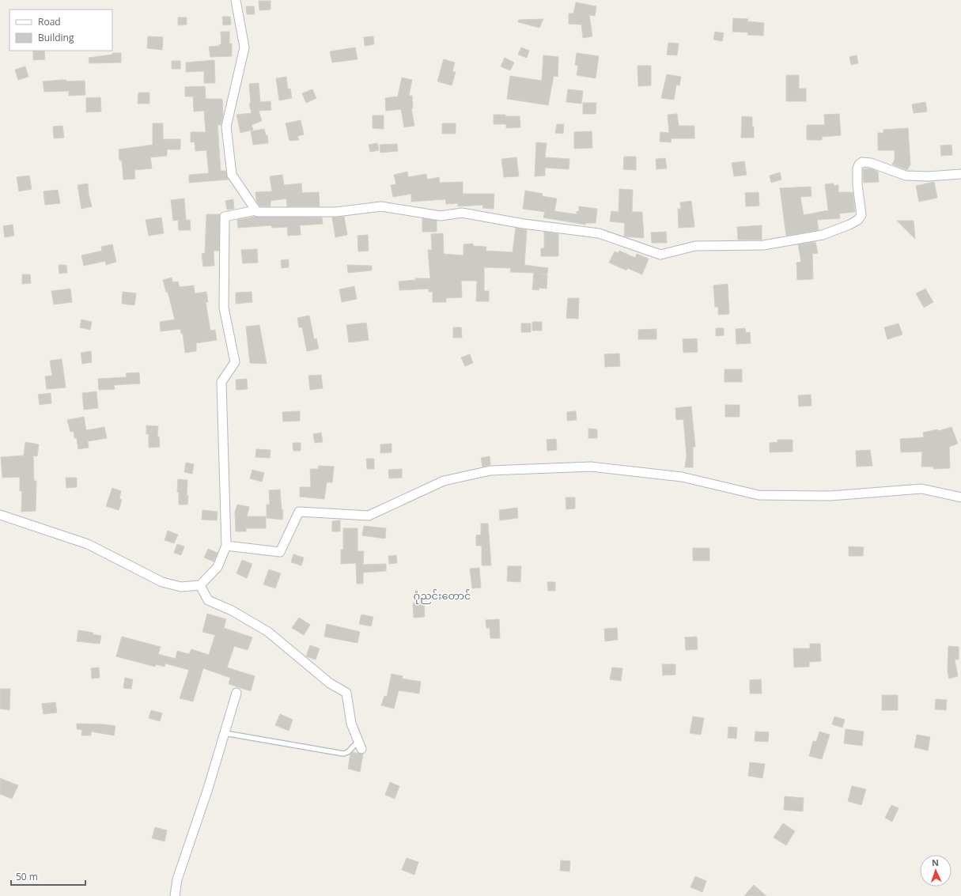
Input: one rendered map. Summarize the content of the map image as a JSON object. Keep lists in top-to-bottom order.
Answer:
{
  "districts": ["ဂုံညင်းတောင်"],
  "legend": ["Road", "Building"],
  "scale_bar": "50 m",
  "north": "top"
}
